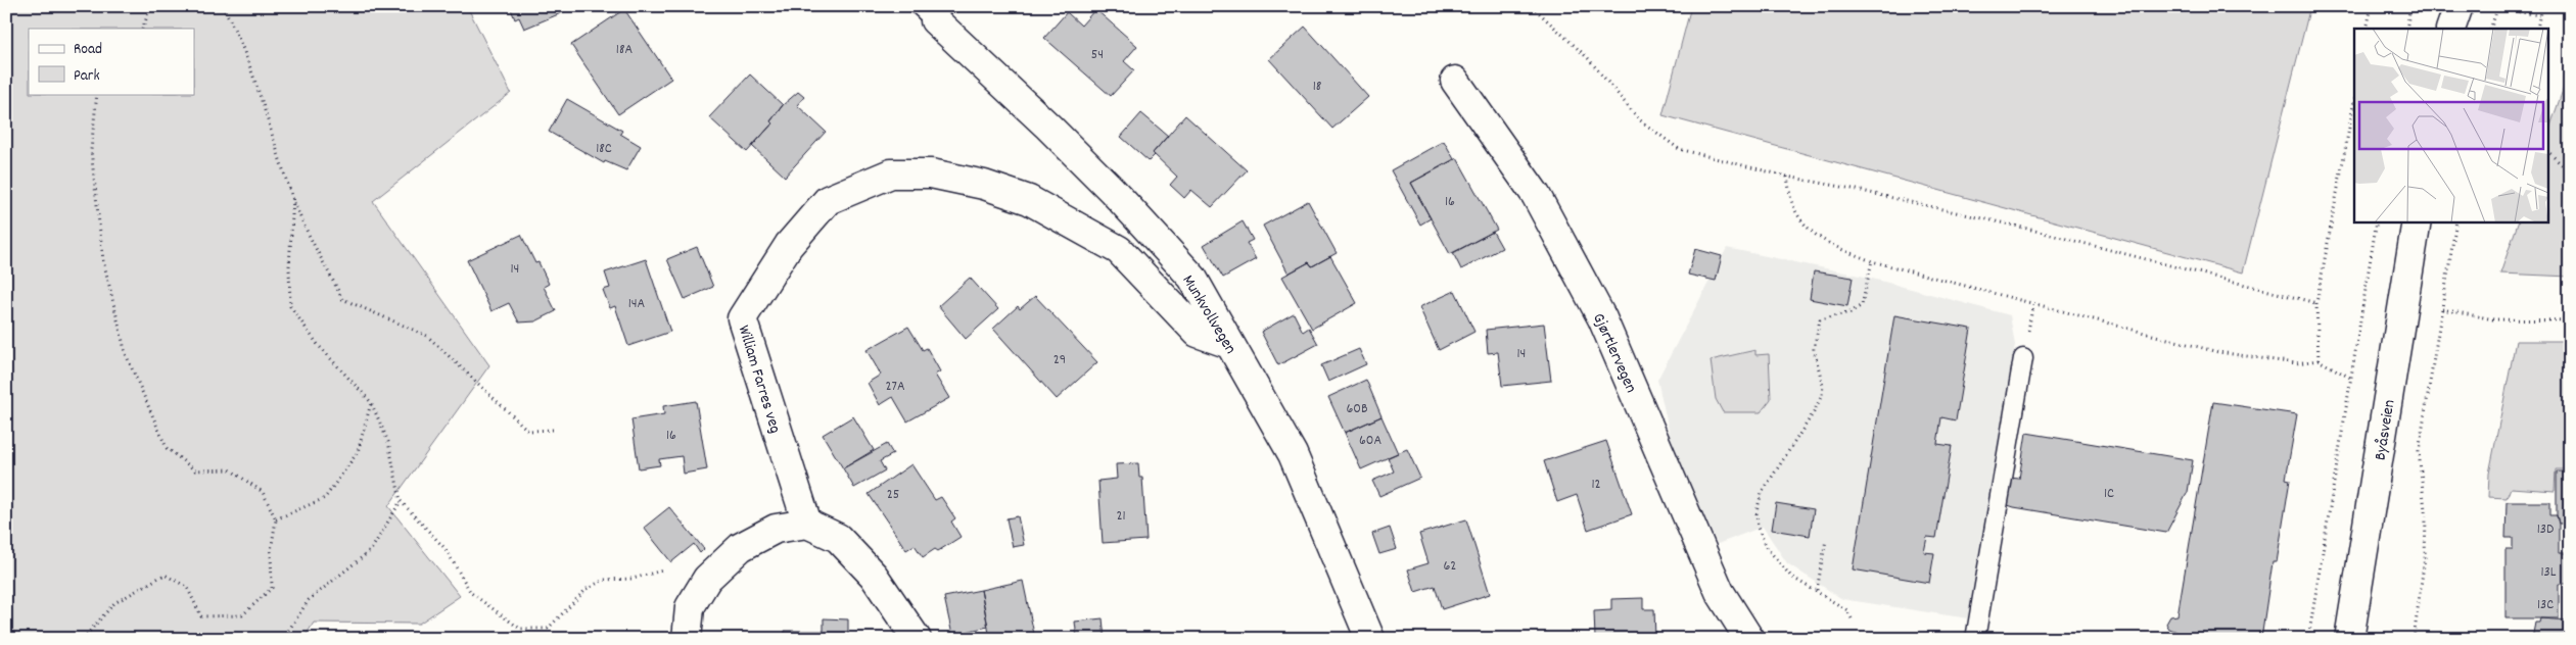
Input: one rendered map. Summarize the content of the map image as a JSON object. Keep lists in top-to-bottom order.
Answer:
{
  "streets": {
    "street": [
      "Munkvollvegen",
      "Gjørtlervegen",
      "William Farres veg",
      "Byåsveien"
    ]
  },
  "crossings": [
    ["Munkvollvegen", "William Farres veg"]
  ],
  "house_numbers": [
    "18A",
    "54",
    "18",
    "18C",
    "16",
    "14",
    "14A",
    "14",
    "29",
    "27A",
    "60B",
    "16",
    "60A",
    "12",
    "1C",
    "25",
    "21",
    "13D",
    "62",
    "13L",
    "13C"
  ],
  "legend": ["Road", "Park"]
}
